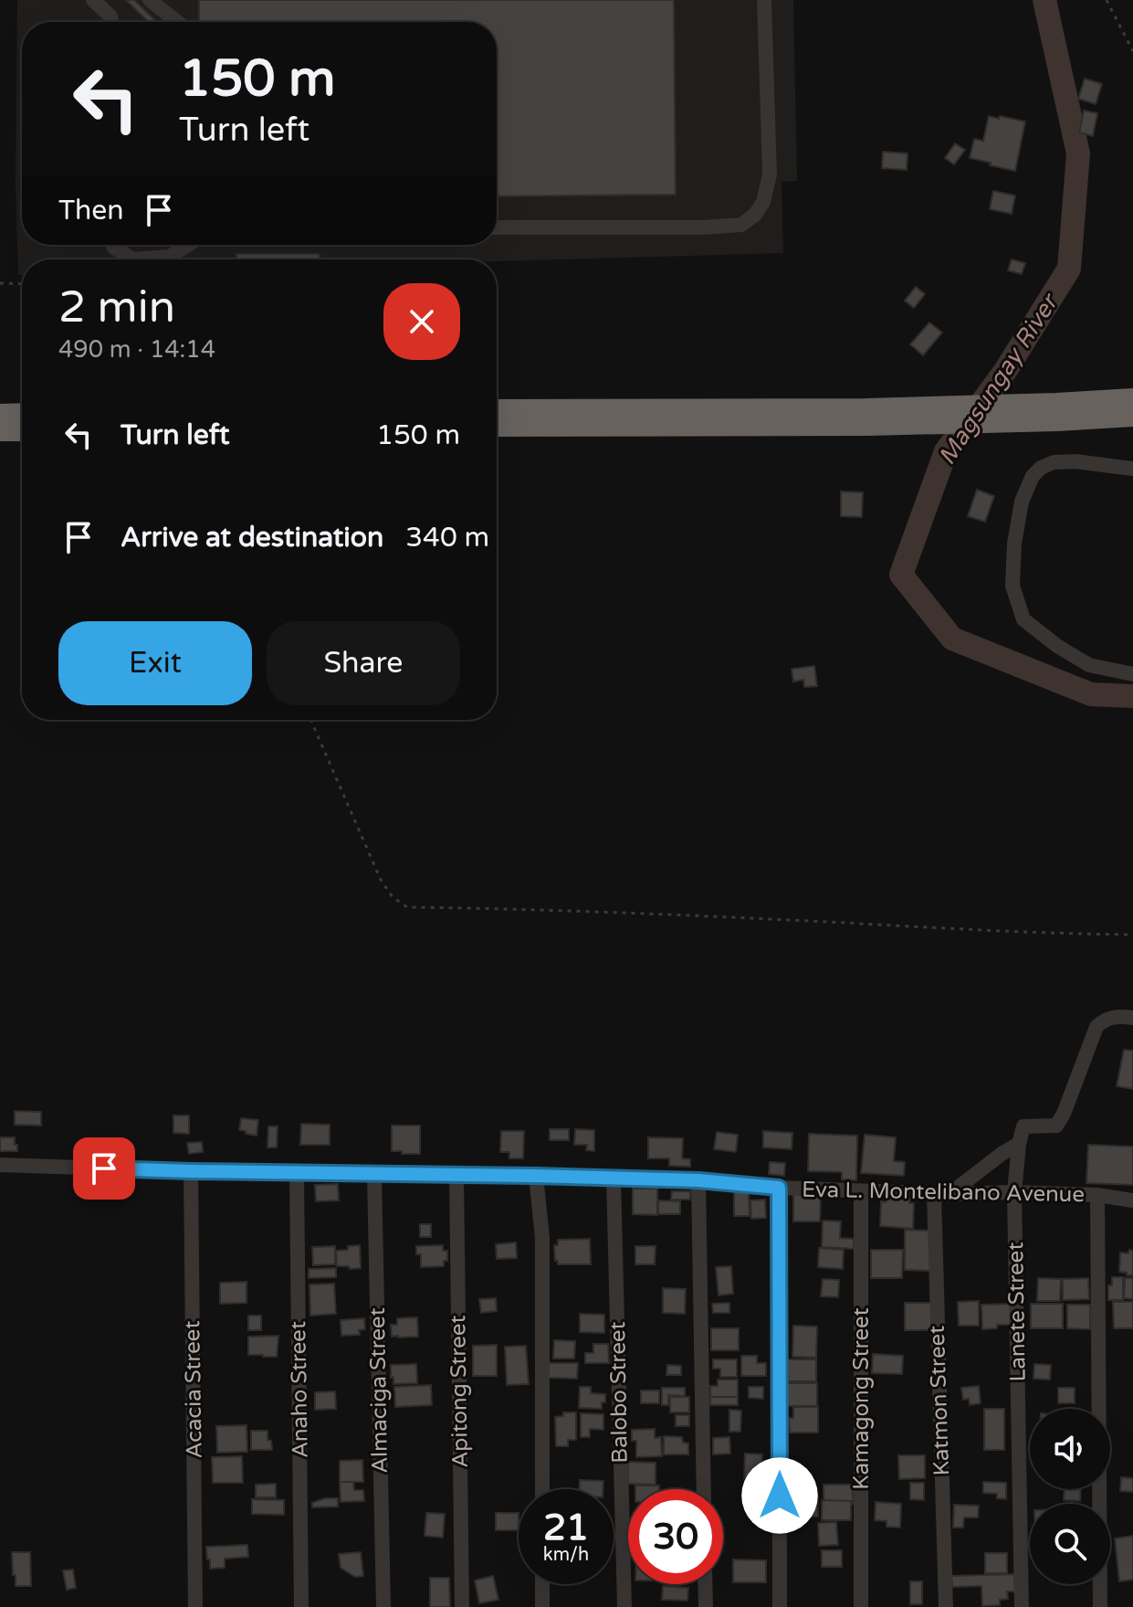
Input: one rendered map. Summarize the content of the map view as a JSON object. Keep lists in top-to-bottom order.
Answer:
{
  "streets": {
    "street": [
      "Eva L. Montelibano Avenue",
      "Lanete Street",
      "Acacia Street",
      "Anaho Street",
      "Almaciga Street",
      "Apitong Street",
      "Balobo Street",
      "Kamagong Street",
      "Katmon Street"
    ]
  },
  "crossings": [
    ["Eva L. Montelibano Avenue", "Lanete Street"],
    ["Eva L. Montelibano Avenue", "Acacia Street"],
    ["Eva L. Montelibano Avenue", "Anaho Street"],
    ["Eva L. Montelibano Avenue", "Almaciga Street"],
    ["Eva L. Montelibano Avenue", "Apitong Street"],
    ["Eva L. Montelibano Avenue", "Balobo Street"],
    ["Eva L. Montelibano Avenue", "Kamagong Street"],
    ["Eva L. Montelibano Avenue", "Katmon Street"]
  ],
  "water": ["Magsungay River"],
  "page": {
    "turn": ["150 m", "Turn left"],
    "then": "Then",
    "heading": ["2 min", "490 m · 14:14"],
    "list": [
      {
        "name": "Turn left",
        "value": "150 m"
      },
      {
        "name": "Arrive at destination",
        "value": "340 m"
      }
    ],
    "buttons": ["Exit", "Share"],
    "speed": "21 km/h",
    "limit": "30"
  }
}
